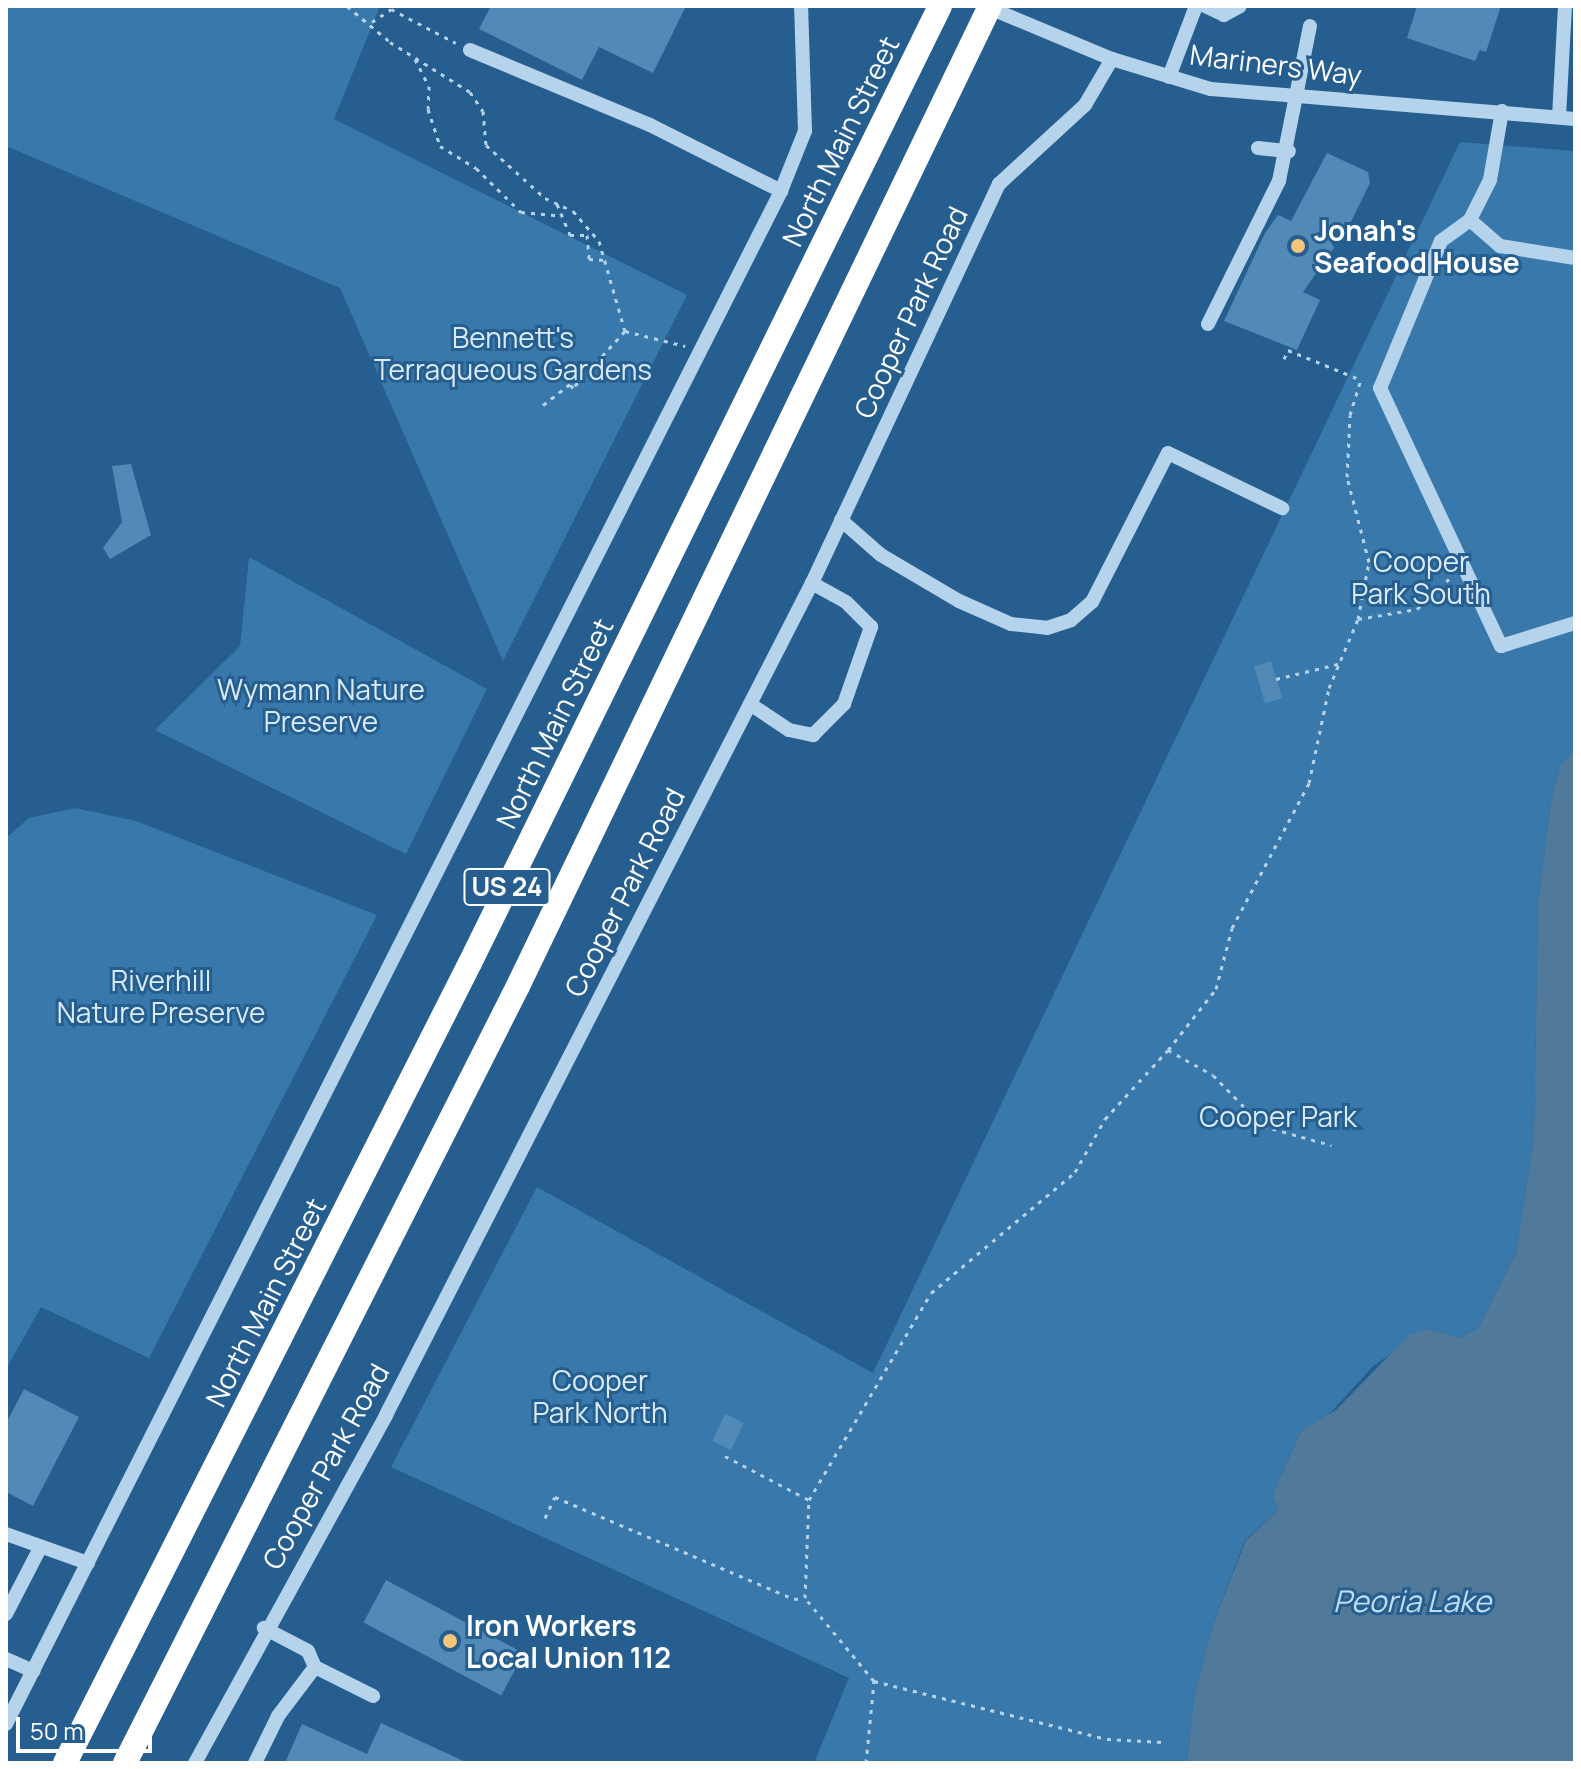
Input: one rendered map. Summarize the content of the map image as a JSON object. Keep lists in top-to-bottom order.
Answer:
{
  "streets": {
    "highway": ["North Main Street", "US 24"],
    "street": ["Mariners Way", "Cooper Park Road"]
  },
  "crossings": [
    ["Mariners Way", "Cooper Park Road"],
    ["Mariners Way", "US 24"]
  ],
  "water": ["Peoria Lake"],
  "parks": [
    "Bennett's Terraqueous Gardens",
    "Cooper Park South",
    "Wymann Nature Preserve",
    "Riverhill Nature Preserve",
    "Cooper Park",
    "Cooper Park North"
  ],
  "places": ["Jonah's Seafood House", "Iron Workers Local Union 112"],
  "scale_bar": "50 m"
}
